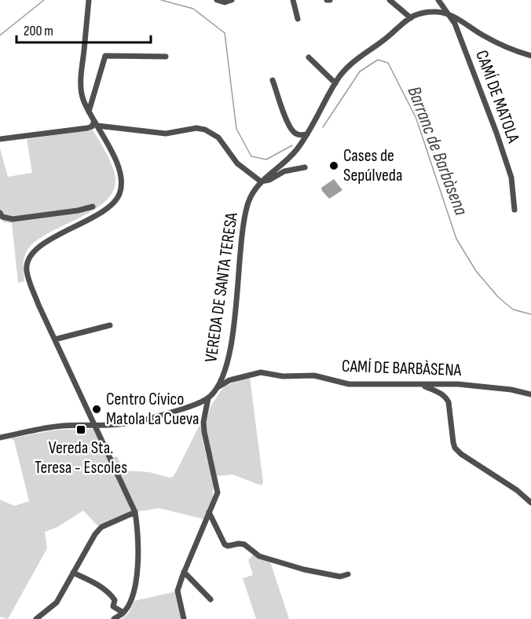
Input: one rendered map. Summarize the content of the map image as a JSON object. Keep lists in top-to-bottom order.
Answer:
{
  "streets": {
    "street": ["CAMÍ DE MATOLA", "VEREDA DE SANTA TERESA", "CAMÍ DE BARBÀSENA"]
  },
  "crossings": [
    ["CAMÍ DE MATOLA", "VEREDA DE SANTA TERESA"],
    ["VEREDA DE SANTA TERESA", "CAMÍ DE BARBÀSENA"]
  ],
  "water": ["Barranc de Barbàsena"],
  "places": {
    "other": ["Cases de Sepúlveda", "Centro Cívico Matola La Cueva"],
    "transit": ["Vereda Sta. Teresa - Escoles"]
  },
  "scale_bar": "200 m"
}
